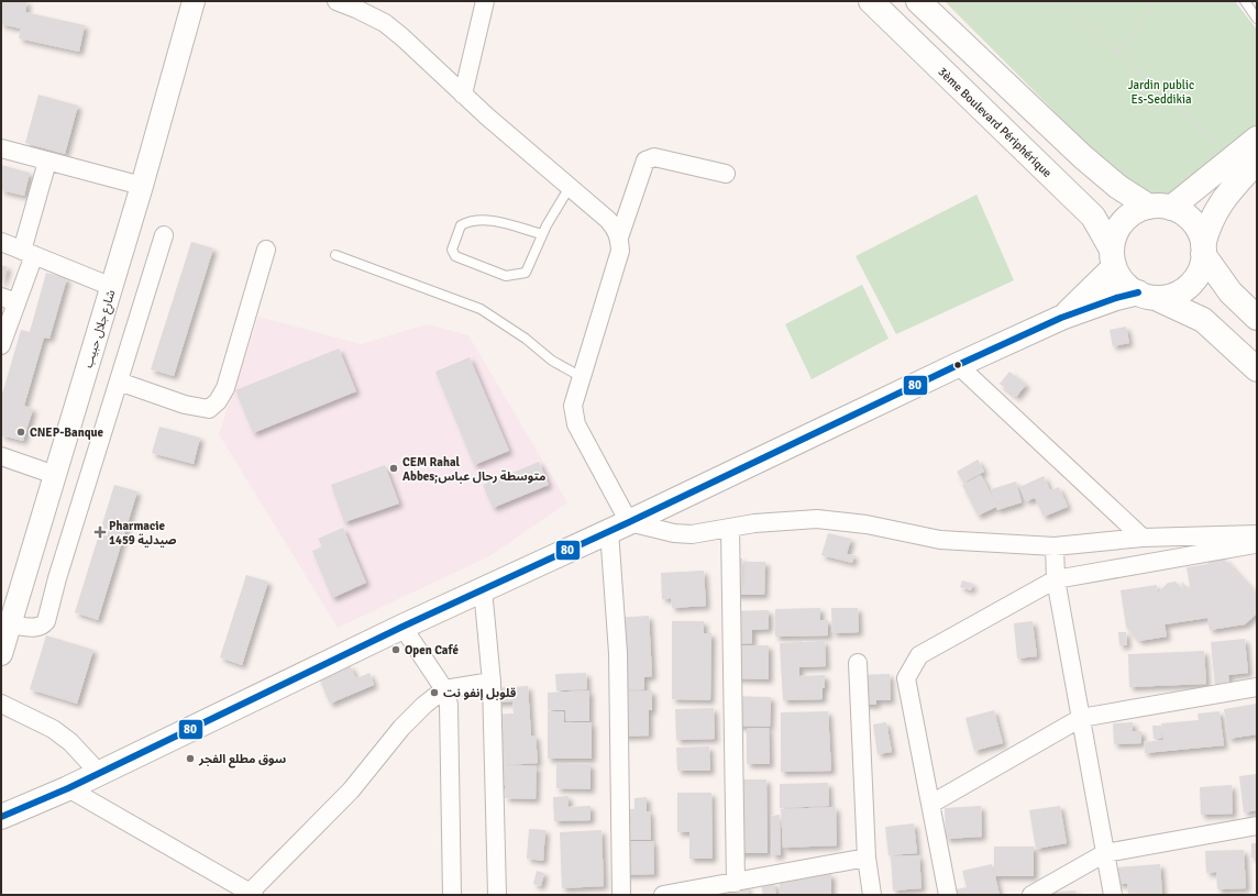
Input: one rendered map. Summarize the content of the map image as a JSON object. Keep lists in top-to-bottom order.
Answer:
{
  "streets": {
    "main road": ["3ème Boulevard Périphérique"],
    "street": ["شارع جلال حبيب"]
  },
  "parks": ["Jardin public Es-Seddikia"],
  "places": {
    "other": [
      "CNEP-Banque",
      "CEM Rahal Abbes;متوسطة رحال عباس",
      "Open Café",
      "قلوبل إنفو نت",
      "سوق مطلع الفجر"
    ],
    "health": ["Pharmacie 1459 صيدلية"]
  },
  "lines": ["transit line 80"]
}
